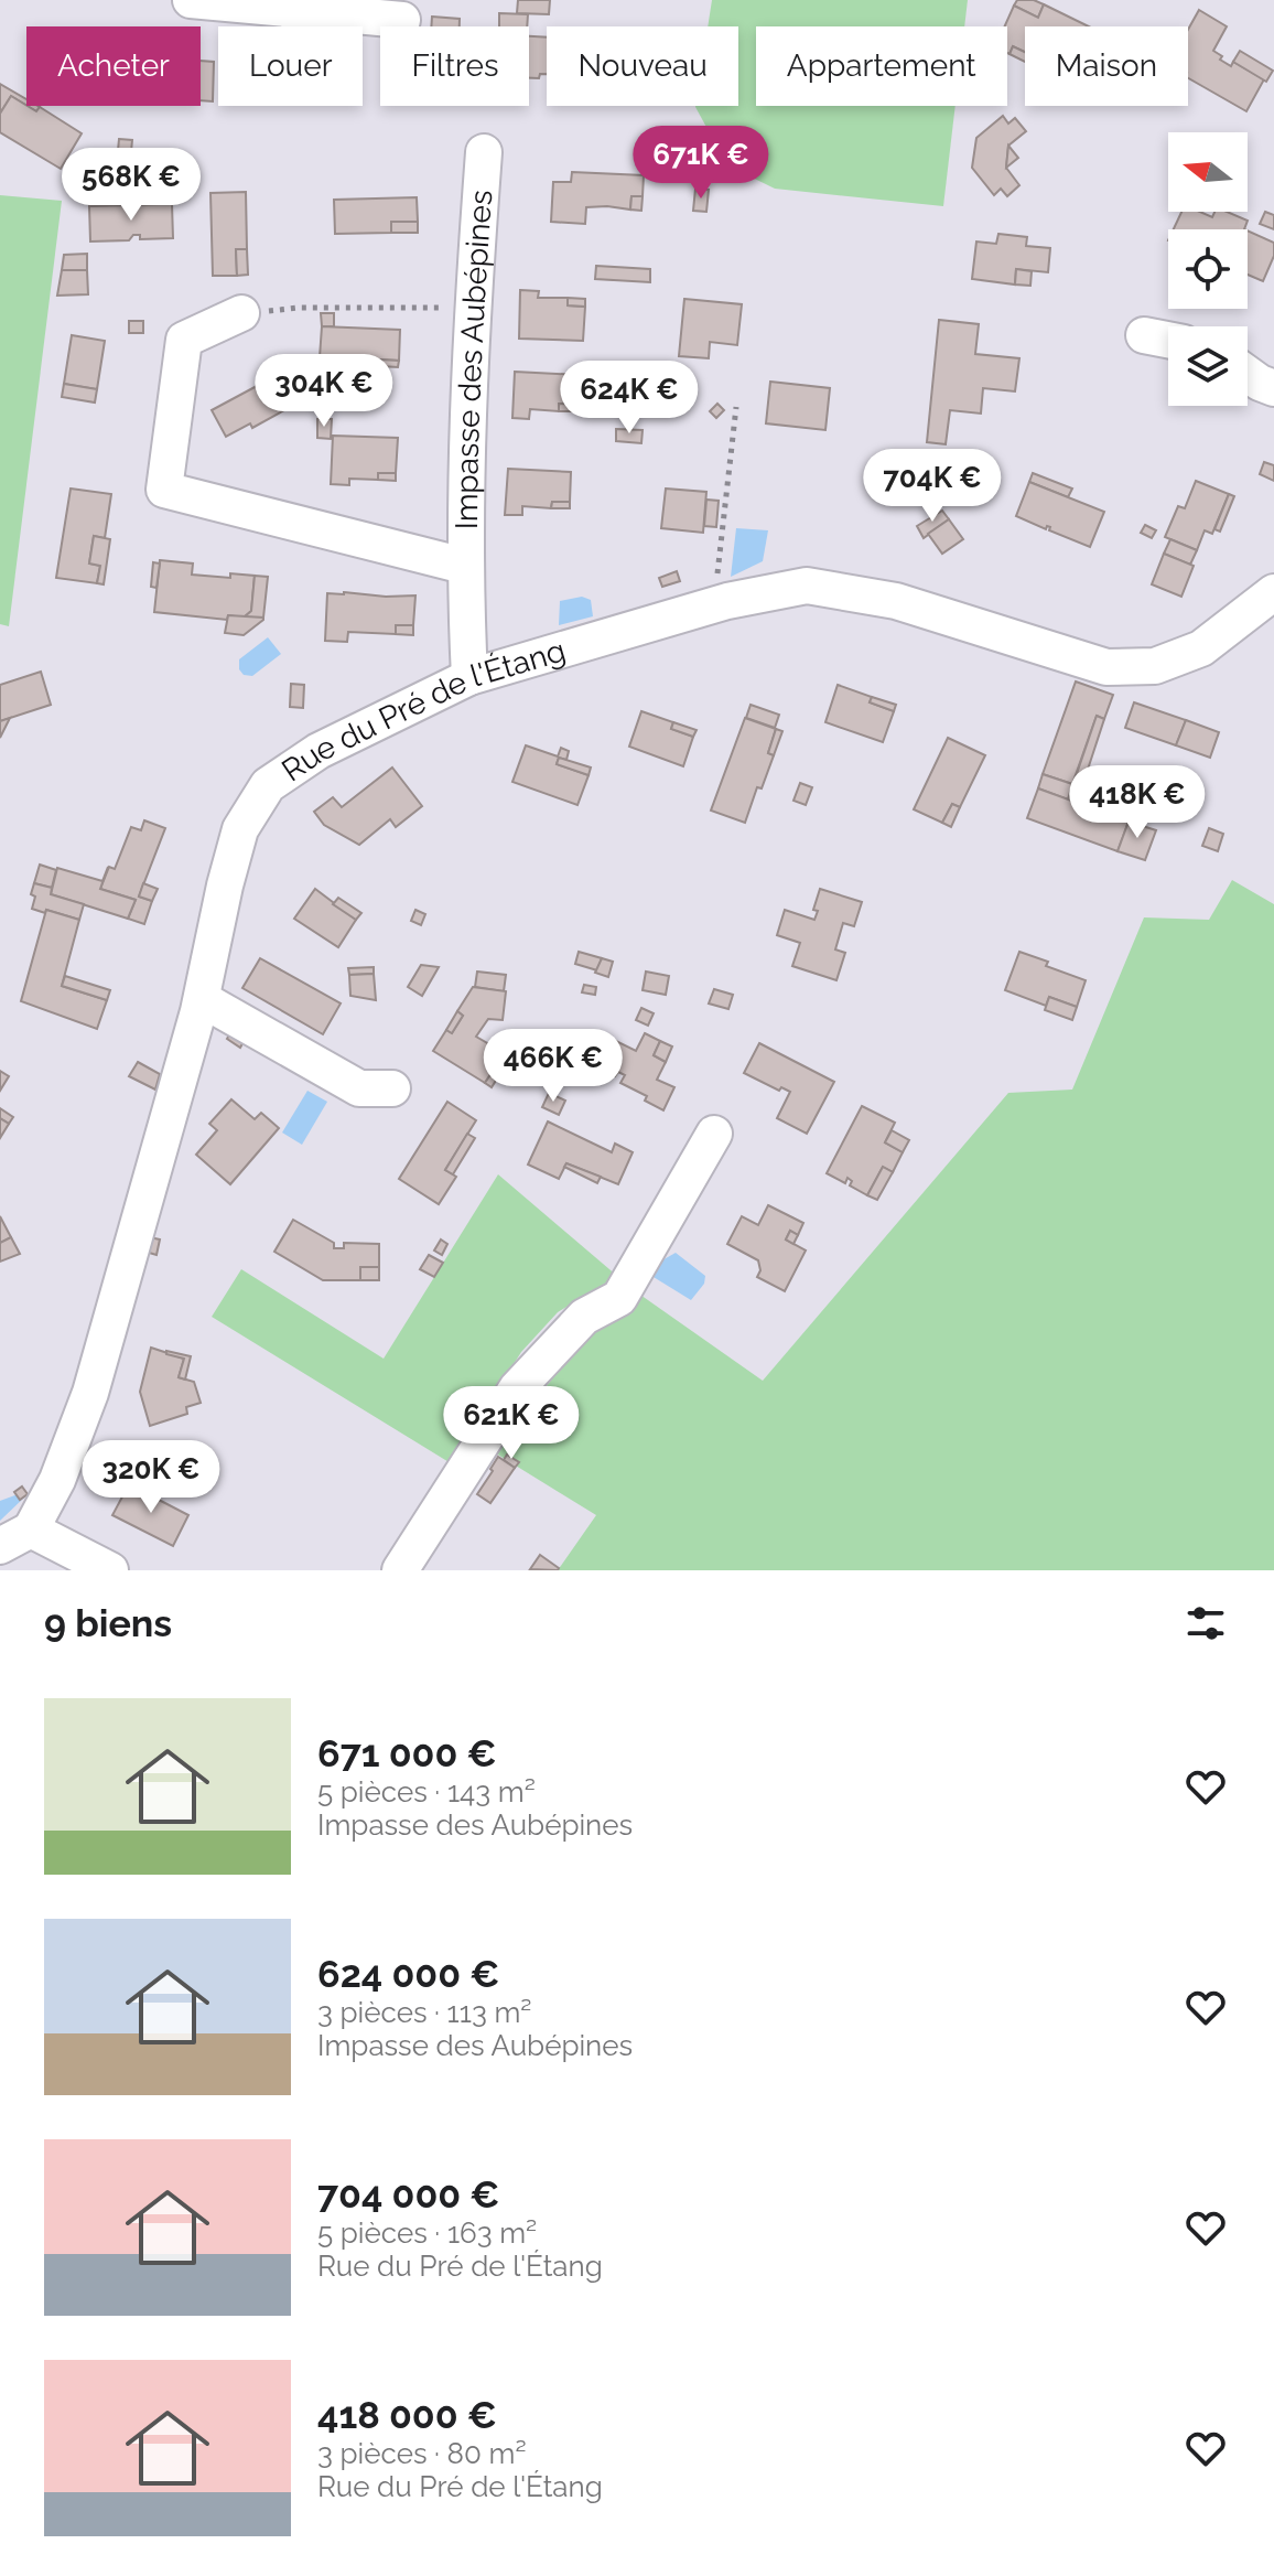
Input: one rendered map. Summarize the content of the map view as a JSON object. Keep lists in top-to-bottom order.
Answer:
{
  "streets": {
    "street": ["Impasse des Aubépines", "Rue du Pré de l'Étang"]
  },
  "crossings": [
    ["Impasse des Aubépines", "Rue du Pré de l'Étang"]
  ],
  "north": "left",
  "page": {
    "chip": [
      "Acheter",
      "Louer",
      "Filtres",
      "Nouveau",
      "Appartement",
      "Maison"
    ],
    "price": [
      "671K €",
      "568K €",
      "304K €",
      "624K €",
      "704K €",
      "418K €",
      "466K €",
      "621K €",
      "320K €"
    ],
    "heading": "9 biens",
    "list": [
      {
        "name": "671 000 €",
        "note": "5 pièces · 143 m² · Impasse des Aubépines"
      },
      {
        "name": "624 000 €",
        "note": "3 pièces · 113 m² · Impasse des Aubépines"
      },
      {
        "name": "704 000 €",
        "note": "5 pièces · 163 m² · Rue du Pré de l'Étang"
      },
      {
        "name": "418 000 €",
        "note": "3 pièces · 80 m² · Rue du Pré de l'Étang"
      }
    ]
  }
}
